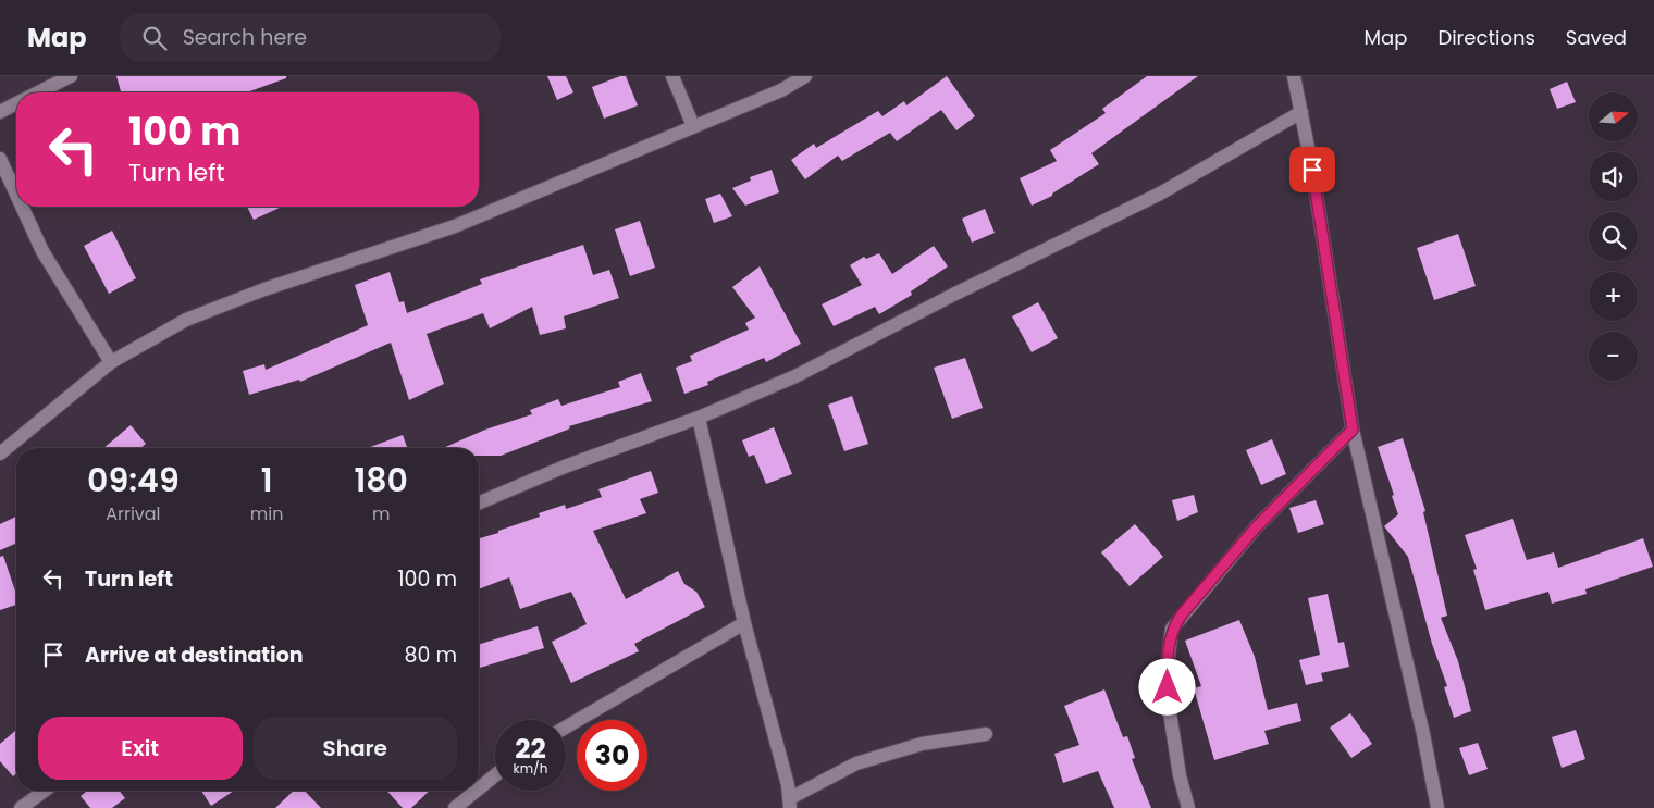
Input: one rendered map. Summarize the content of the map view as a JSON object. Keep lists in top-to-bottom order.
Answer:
{
  "north": "right",
  "page": {
    "header": "Map",
    "search": "Search here",
    "nav": ["Map", "Directions", "Saved"],
    "map_buttons": ["+", "−"],
    "turn": ["100 m", "Turn left"],
    "eta": [
      "09:49",
      "Arrival",
      "1",
      "min",
      "180",
      "m"
    ],
    "list": [
      {
        "name": "Turn left",
        "value": "100 m"
      },
      {
        "name": "Arrive at destination",
        "value": "80 m"
      }
    ],
    "buttons": ["Exit", "Share"],
    "speed": "22 km/h",
    "limit": "30"
  }
}
